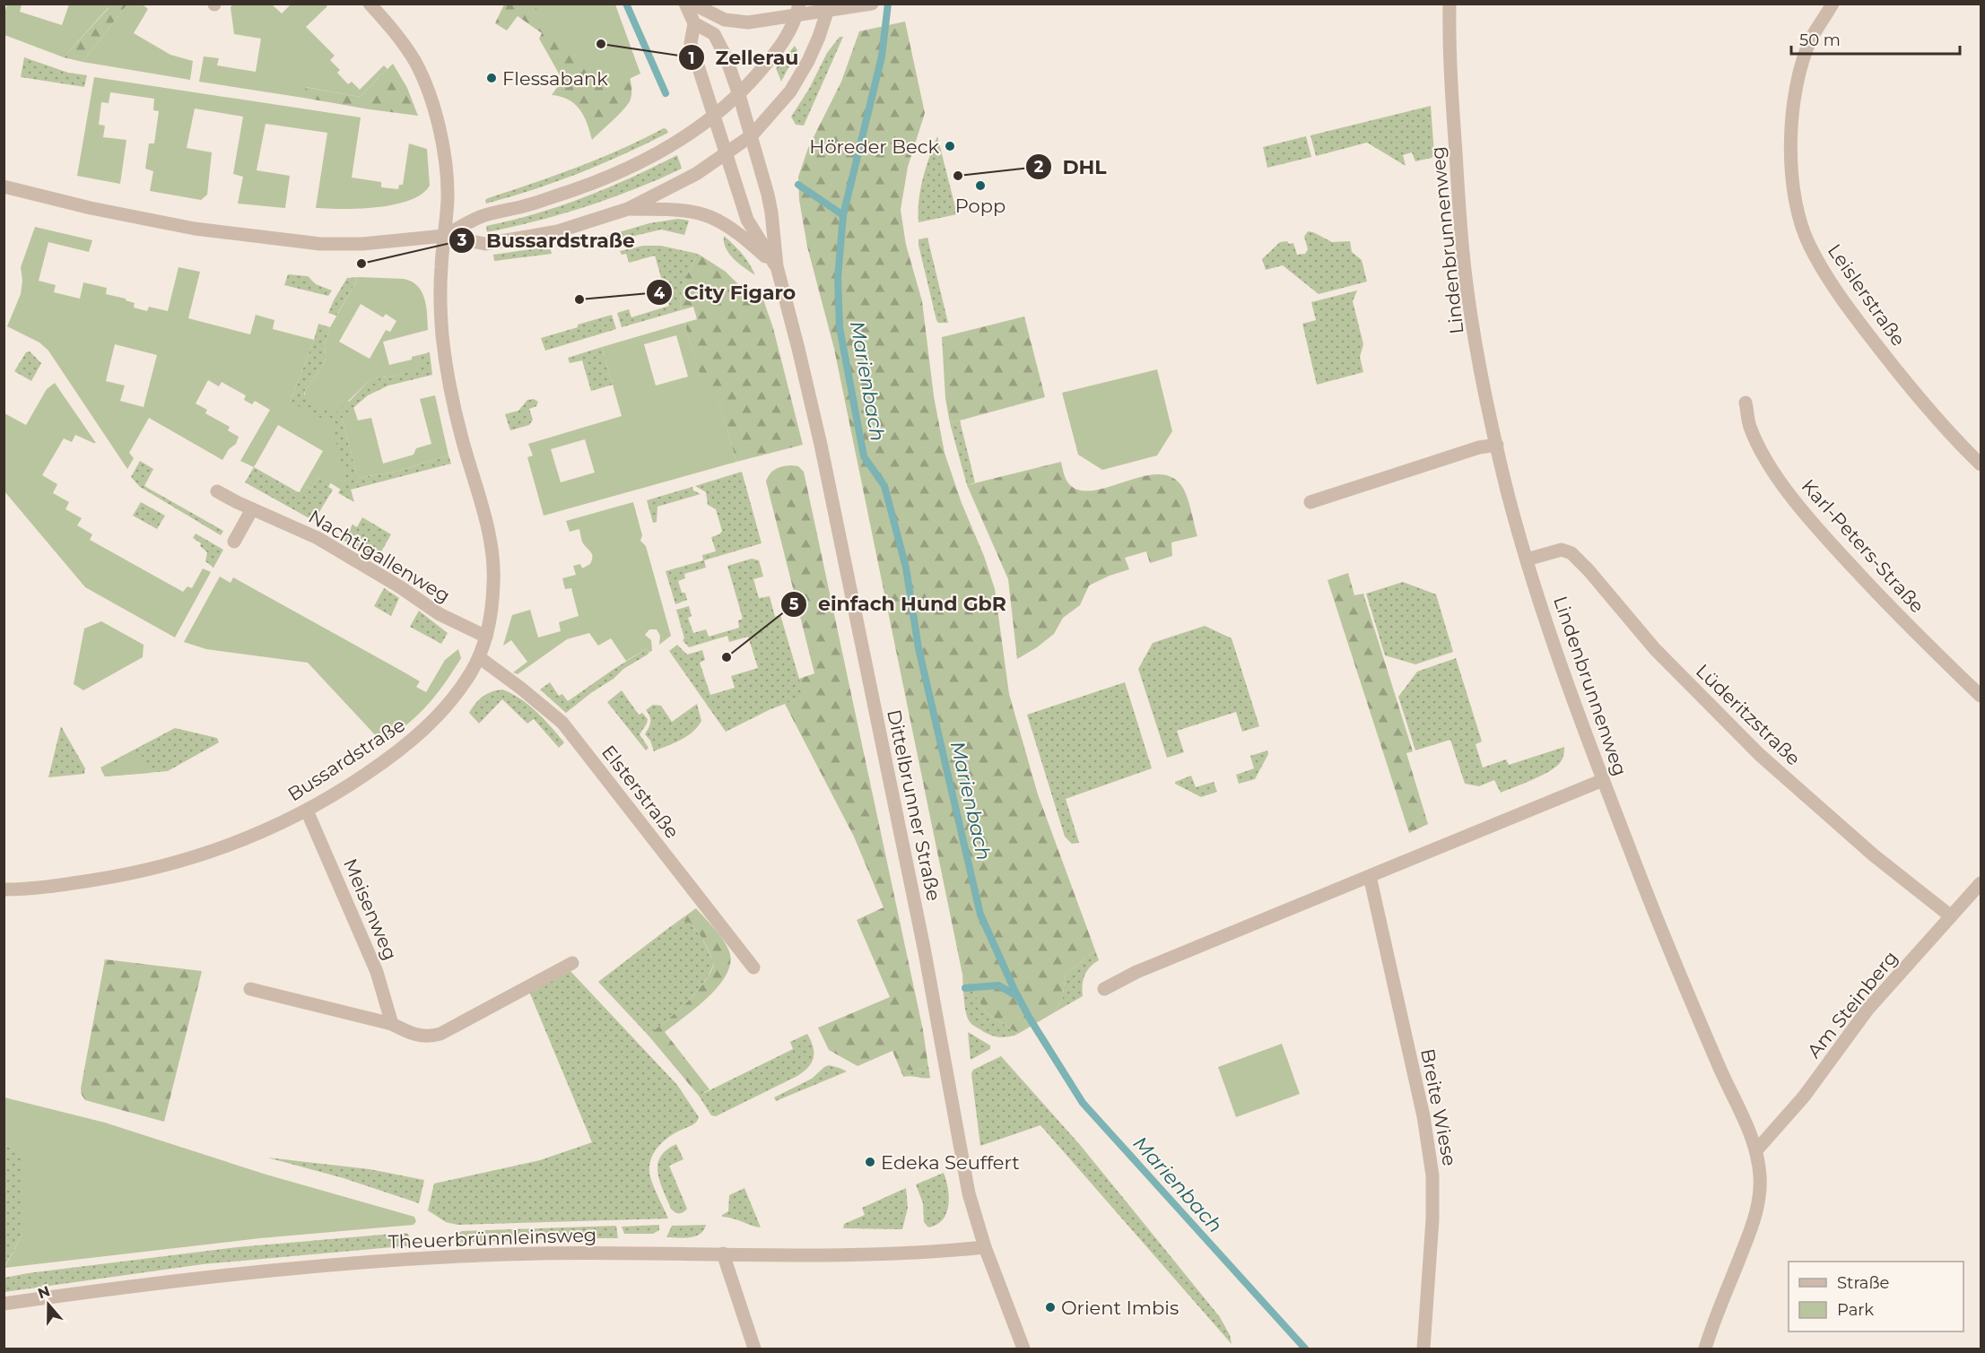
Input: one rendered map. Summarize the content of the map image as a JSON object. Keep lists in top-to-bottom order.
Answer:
{
  "streets": {
    "street": [
      "Lindenbrunnenweg",
      "Leislerstraße",
      "Karl-Peters-Straße",
      "Nachtigallenweg",
      "Lüderitzstraße",
      "Bussardstraße",
      "Elsterstraße",
      "Dittelbrunner Straße",
      "Meisenweg",
      "Am Steinberg",
      "Breite Wiese",
      "Theuerbrünnleinsweg"
    ]
  },
  "crossings": [
    ["Lindenbrunnenweg", "Lüderitzstraße"],
    ["Lindenbrunnenweg", "Am Steinberg"],
    ["Nachtigallenweg", "Bussardstraße"],
    ["Lüderitzstraße", "Am Steinberg"],
    ["Bussardstraße", "Elsterstraße"],
    ["Bussardstraße", "Meisenweg"],
    ["Dittelbrunner Straße", "Theuerbrünnleinsweg"]
  ],
  "water": ["Marienbach"],
  "places": [
    "Zellerau",
    "Flessabank",
    "Höreder Beck",
    "DHL",
    "Popp",
    "Bussardstraße",
    "City Figaro",
    "einfach Hund GbR",
    "Edeka Seuffert",
    "Orient Imbis"
  ],
  "legend": ["Straße", "Park"],
  "scale_bar": "50 m",
  "north": "top"
}
